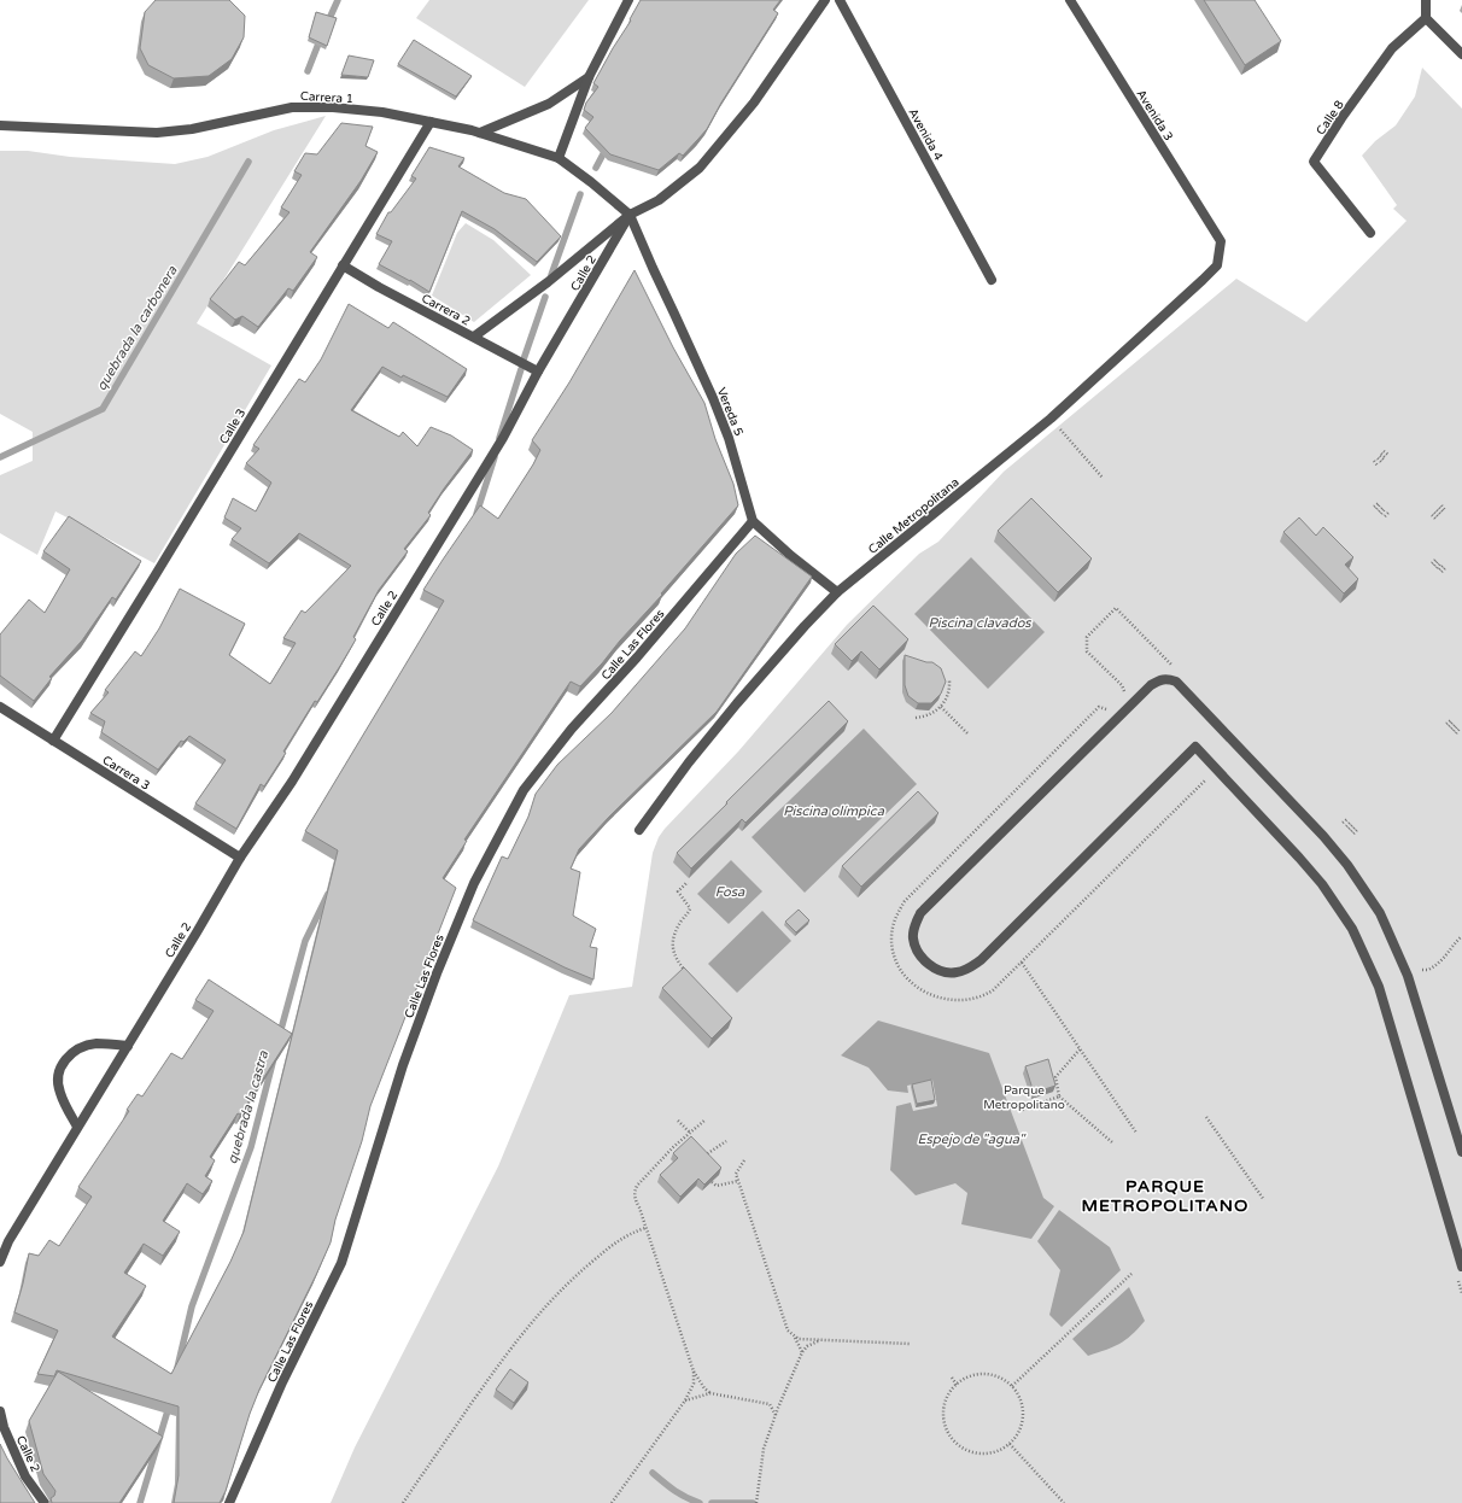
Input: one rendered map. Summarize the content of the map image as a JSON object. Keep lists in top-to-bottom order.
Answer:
{
  "streets": {
    "street": [
      "Carrera 1",
      "Avenida 3",
      "Calle 8",
      "Avenida 4",
      "Calle 2",
      "Carrera 2",
      "Vereda 5",
      "Calle 3",
      "Calle Metropolitana",
      "Calle Las Flores",
      "Carrera 3"
    ]
  },
  "crossings": [
    ["Carrera 1", "Calle 2"],
    ["Carrera 1", "Vereda 5"],
    ["Carrera 1", "Calle 3"],
    ["Avenida 3", "Calle Metropolitana"],
    ["Calle 2", "Carrera 2"],
    ["Calle 2", "Vereda 5"],
    ["Calle 2", "Carrera 3"],
    ["Carrera 2", "Calle 3"],
    ["Vereda 5", "Calle Las Flores"],
    ["Calle 3", "Carrera 3"]
  ],
  "districts": ["PARQUE METROPOLITANO"],
  "water": [
    "quebrada la carbonera",
    "Piscina clavados",
    "Piscina olímpica",
    "Fosa",
    "quebrada la castra",
    "Espejo de \"agua\""
  ],
  "parks": ["Parque Metropolitano"]
}
